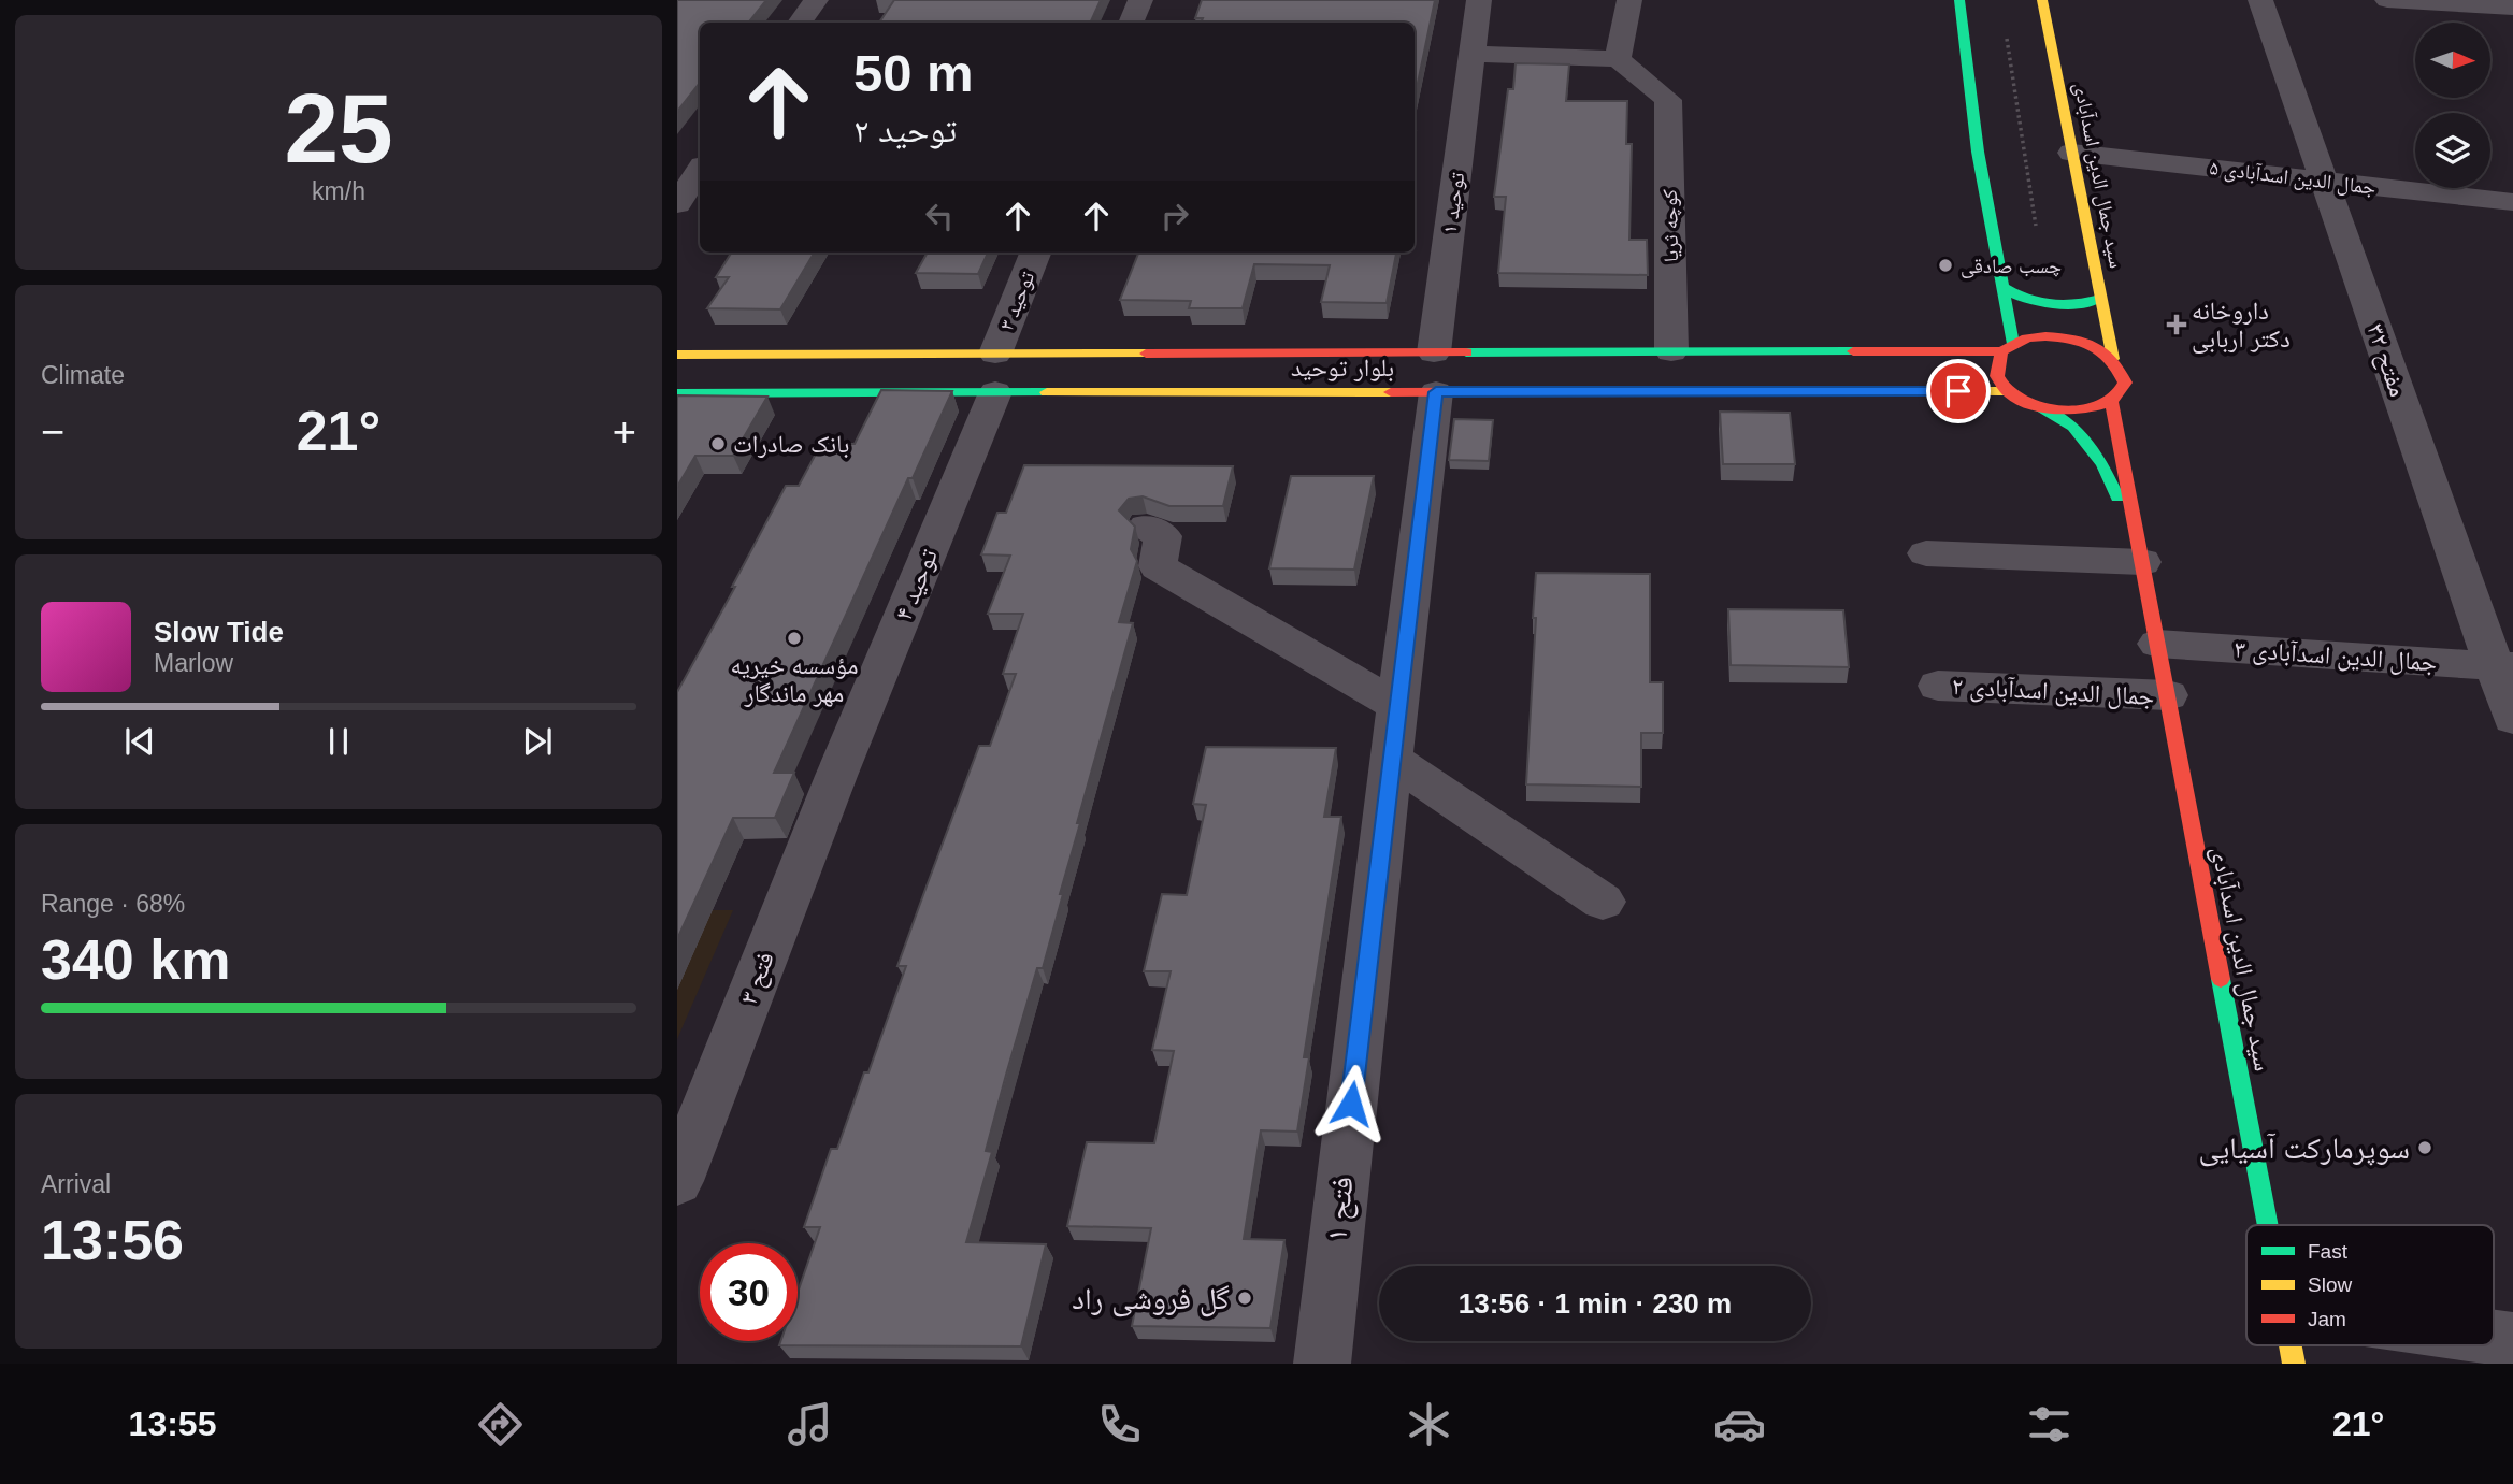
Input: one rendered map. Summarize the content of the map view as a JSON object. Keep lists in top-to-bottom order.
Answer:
{
  "streets": {
    "street": [
      "سید جمال الدین اسدآبادی",
      "جمال الدین اسدآبادی ۵",
      "توحید ۱",
      "کوچه ثریا",
      "توحید ۳",
      "مفتح ۳۲",
      "بلوار توحید",
      "توحید ۴",
      "جمال الدین اسدآبادی ۳",
      "جمال الدین اسدآبادی ۲",
      "فتح ۳",
      "فتح ۱"
    ]
  },
  "crossings": [
    ["سید جمال الدین اسدآبادی", "جمال الدین اسدآبادی ۵"],
    ["سید جمال الدین اسدآبادی", "بلوار توحید"],
    ["سید جمال الدین اسدآبادی", "جمال الدین اسدآبادی ۳"],
    ["سید جمال الدین اسدآبادی", "جمال الدین اسدآبادی ۲"],
    ["جمال الدین اسدآبادی ۵", "مفتح ۳۲"],
    ["توحید ۱", "بلوار توحید"],
    ["کوچه ثریا", "بلوار توحید"],
    ["توحید ۳", "بلوار توحید"],
    ["مفتح ۳۲", "جمال الدین اسدآبادی ۳"],
    ["بلوار توحید", "توحید ۴"],
    ["بلوار توحید", "فتح ۱"],
    ["توحید ۴", "فتح ۳"]
  ],
  "places": {
    "other": [
      "چسب صادقی",
      "بانک صادرات",
      "مؤسسه خیریه مهر ماندگار",
      "سوپرمارکت آسیایی",
      "گل فروشی راد"
    ],
    "health": ["داروخانه دکتر اربابی"]
  },
  "legend": ["Fast", "Slow", "Jam"],
  "north": "right",
  "page": {
    "tile": [
      ["25", "km/h"],
      "Climate",
      ["Range · 68%", "340 km"],
      ["Arrival", "13:56"]
    ],
    "turn": ["50 m", "توحید ۲"],
    "heat": ["−", "21°", "+"],
    "song": ["Slow Tide", "Marlow"],
    "limit": "30",
    "trip": "13:56 · 1 min · 230 m",
    "tabs": ["13:55", "21°"]
  }
}
